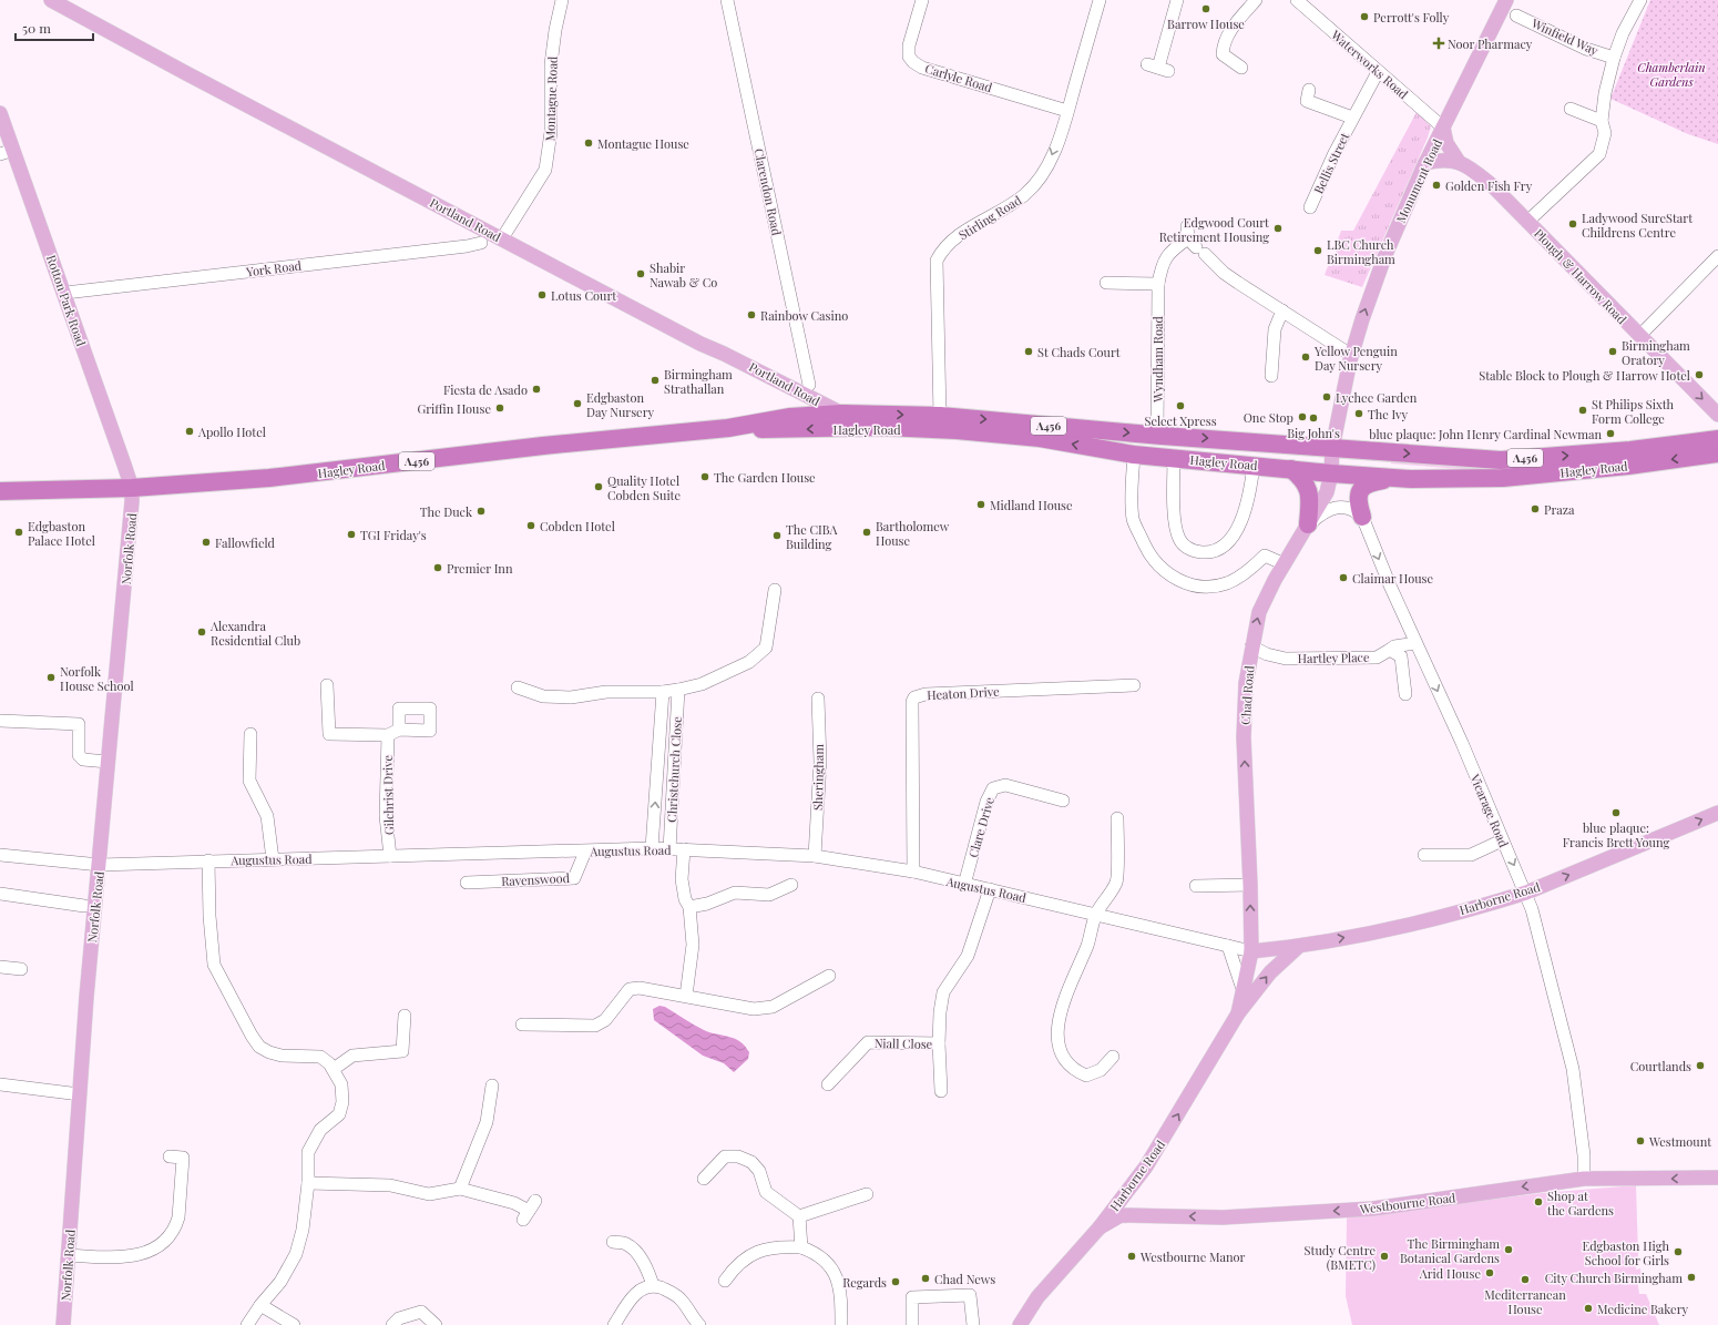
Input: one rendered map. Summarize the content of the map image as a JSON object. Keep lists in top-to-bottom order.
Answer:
{
  "streets": {
    "highway": ["A456", "Hagley Road"],
    "main road": [
      "Monument Road",
      "Portland Road",
      "Plough & Harrow Road",
      "Rotton Park Road",
      "Norfolk Road",
      "Chad Road",
      "Harborne Road",
      "Westbourne Road"
    ],
    "street": [
      "Winfield Way",
      "Waterworks Road",
      "Carlyle Road",
      "Montague Road",
      "Bellis Street",
      "Clarendon Road",
      "Stirling Road",
      "York Road",
      "Wyndham Road",
      "Hartley Place",
      "Heaton Drive",
      "Christchurch Close",
      "Sheringham",
      "Gilchrist Drive",
      "Vicarage Road",
      "Clare Drive",
      "Augustus Road",
      "Ravenswood",
      "Niall Close"
    ]
  },
  "crossings": [
    ["Waterworks Road", "Bellis Street"],
    ["Waterworks Road", "Monument Road"],
    ["Waterworks Road", "Plough & Harrow Road"],
    ["Carlyle Road", "Stirling Road"],
    ["Montague Road", "Portland Road"],
    ["Monument Road", "Plough & Harrow Road"],
    ["Monument Road", "Hagley Road"],
    ["Monument Road", "Chad Road"],
    ["Stirling Road", "Hagley Road"],
    ["Portland Road", "Hagley Road"],
    ["York Road", "Rotton Park Road"],
    ["Rotton Park Road", "Hagley Road"],
    ["Rotton Park Road", "Norfolk Road"],
    ["Wyndham Road", "Hagley Road"],
    ["Hagley Road", "Norfolk Road"],
    ["Hagley Road", "Chad Road"],
    ["Norfolk Road", "Augustus Road"],
    ["Hartley Place", "Chad Road"],
    ["Hartley Place", "Vicarage Road"],
    ["Heaton Drive", "Augustus Road"],
    ["Chad Road", "Augustus Road"],
    ["Chad Road", "Harborne Road"],
    ["Christchurch Close", "Augustus Road"],
    ["Sheringham", "Augustus Road"],
    ["Gilchrist Drive", "Augustus Road"],
    ["Vicarage Road", "Harborne Road"],
    ["Vicarage Road", "Westbourne Road"],
    ["Clare Drive", "Augustus Road"],
    ["Augustus Road", "Ravenswood"],
    ["Augustus Road", "Harborne Road"],
    ["Augustus Road", "Niall Close"],
    ["Harborne Road", "Westbourne Road"]
  ],
  "one_way": [
    "Monument Road",
    "Stirling Road",
    "Chad Road",
    "Vicarage Road",
    "Harborne Road",
    "Westbourne Road"
  ],
  "parks": ["Chamberlain Gardens"],
  "places": {
    "other": [
      "Barrow House",
      "Perrott's Folly",
      "Montague House",
      "Golden Fish Fry",
      "Ladywood SureStart Childrens Centre",
      "Edgwood Court Retirement Housing",
      "LBC Church Birmingham",
      "Shabir Nawab & Co",
      "Lotus Court",
      "Rainbow Casino",
      "St Chads Court",
      "Birmingham Oratory",
      "Yellow Penguin Day Nursery",
      "Stable Block to Plough & Harrow Hotel",
      "Birmingham Strathallan",
      "Fiesta de Asado",
      "Lychee Garden",
      "Edgbaston Day Nursery",
      "Select Xpress",
      "Griffin House",
      "St Philips Sixth Form College",
      "The Ivy",
      "One Stop",
      "Big John's",
      "Apollo Hotel",
      "blue plaque: John Henry Cardinal Newman",
      "The Garden House",
      "Quality Hotel Cobden Suite",
      "Midland House",
      "Praza",
      "The Duck",
      "Cobden Hotel",
      "Edgbaston Palace Hotel",
      "Bartholomew House",
      "TGI Friday's",
      "The CIBA Building",
      "Fallowfield",
      "Premier Inn",
      "Claimar House",
      "Alexandra Residential Club",
      "Norfolk House School",
      "blue plaque: Francis Brett Young",
      "Courtlands",
      "Westmount",
      "Shop at the Gardens",
      "The Birmingham Botanical Gardens",
      "Edgbaston High School for Girls",
      "Westbourne Manor",
      "Study Centre (BMETC)",
      "Arid House",
      "City Church Birmingham",
      "Chad News",
      "Mediterranean House",
      "Regards",
      "Medicine Bakery"
    ],
    "health": ["Noor Pharmacy"]
  },
  "scale_bar": "50 m"
}
